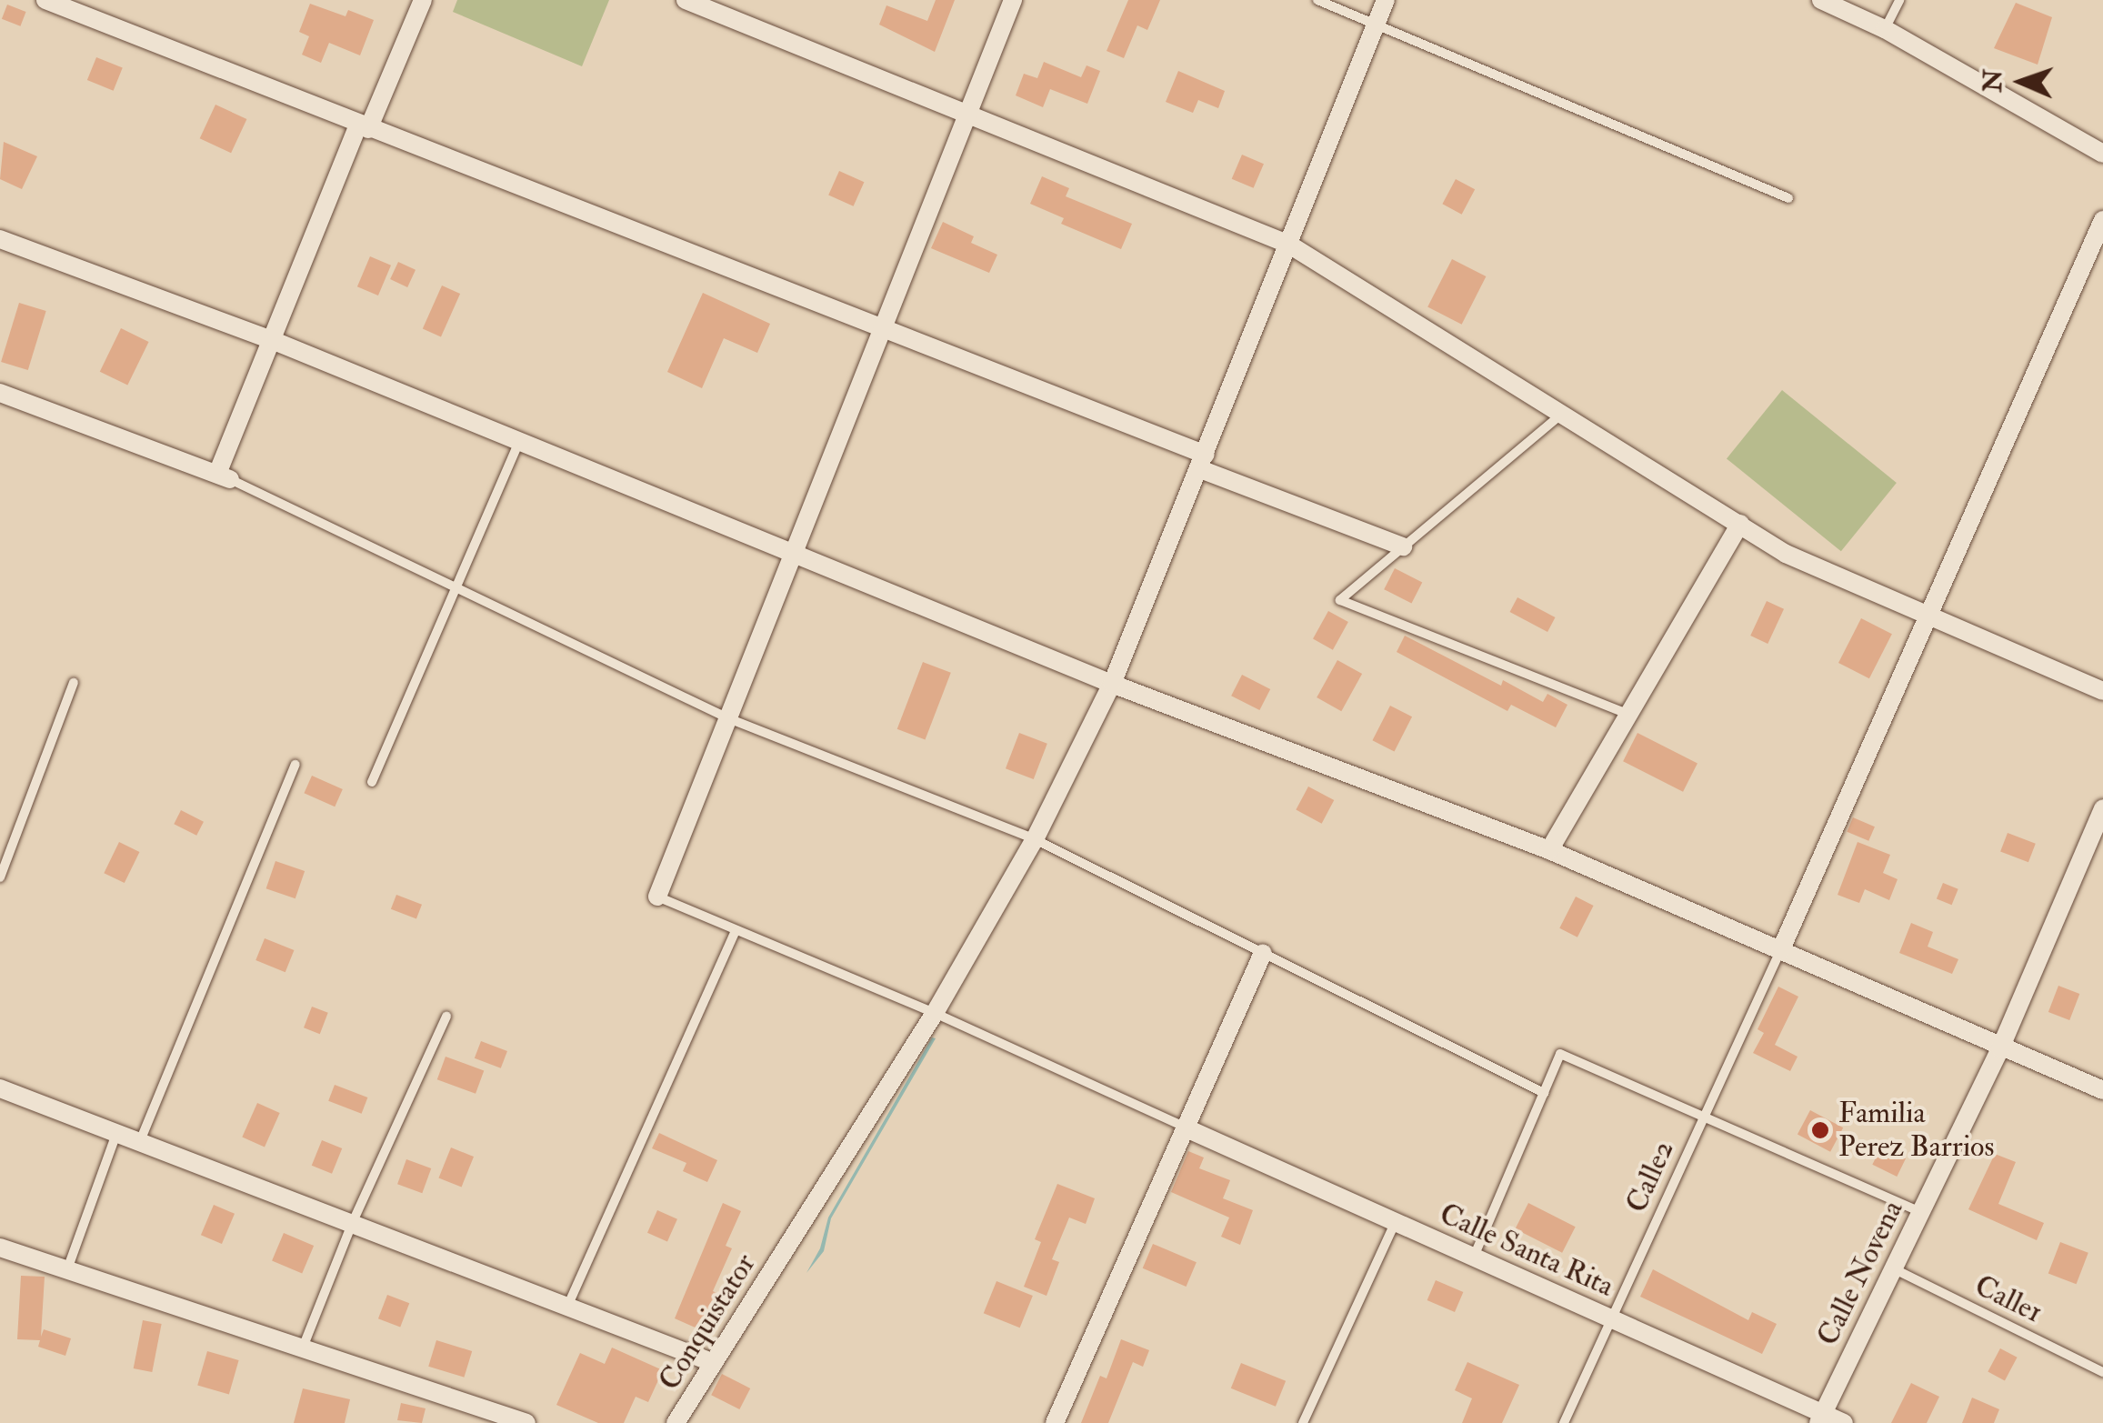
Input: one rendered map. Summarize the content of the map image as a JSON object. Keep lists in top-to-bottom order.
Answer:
{
  "streets": {
    "street": ["Calle Santa Rita", "Calle Novena", "Conquistator"],
    "lane": ["Calle2", "Calle1"]
  },
  "crossings": [
    ["Calle2", "Calle Santa Rita"],
    ["Calle Santa Rita", "Calle Novena"],
    ["Calle Novena", "Calle1"]
  ],
  "places": ["Familia Perez Barrios"],
  "north": "left"
}
